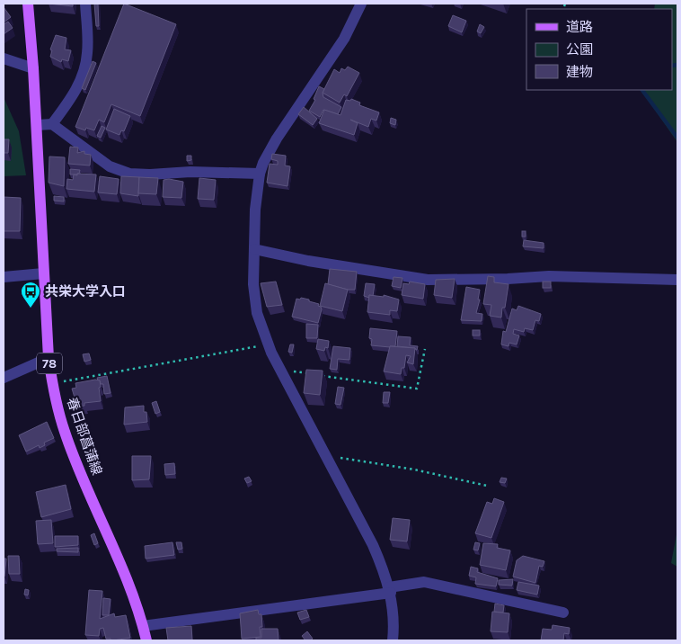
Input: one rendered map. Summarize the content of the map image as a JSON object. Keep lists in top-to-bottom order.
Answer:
{
  "streets": {
    "main road": ["78", "春日部菖蒲線"]
  },
  "crossings": [
    ["78", "春日部菖蒲線"]
  ],
  "places": {
    "bus stop": ["共栄大学入口"]
  },
  "legend": ["道路", "公園", "建物"]
}
